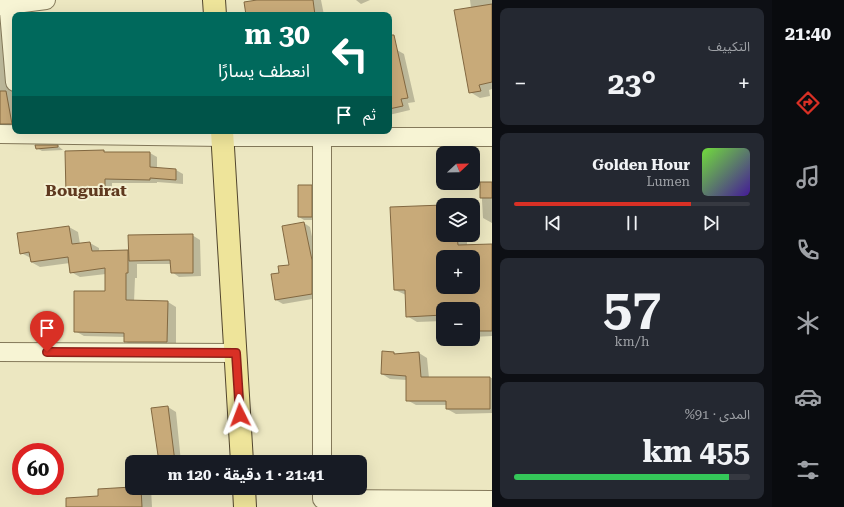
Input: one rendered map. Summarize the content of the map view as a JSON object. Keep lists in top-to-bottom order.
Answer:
{
  "districts": ["Bouguirat"],
  "north": "right",
  "page": {
    "tabs": "21:40",
    "tile": [
      "التكييف",
      ["57", "km/h"],
      ["المدى · 91%", "455 km"]
    ],
    "turn": ["30 m", "انعطف يسارًا"],
    "heat": ["−", "23°", "+"],
    "then": "ثم",
    "map_buttons": ["+", "−"],
    "song": ["Golden Hour", "Lumen"],
    "limit": "60",
    "trip": "21:41 · 1 دقيقة · 120 m"
  }
}
